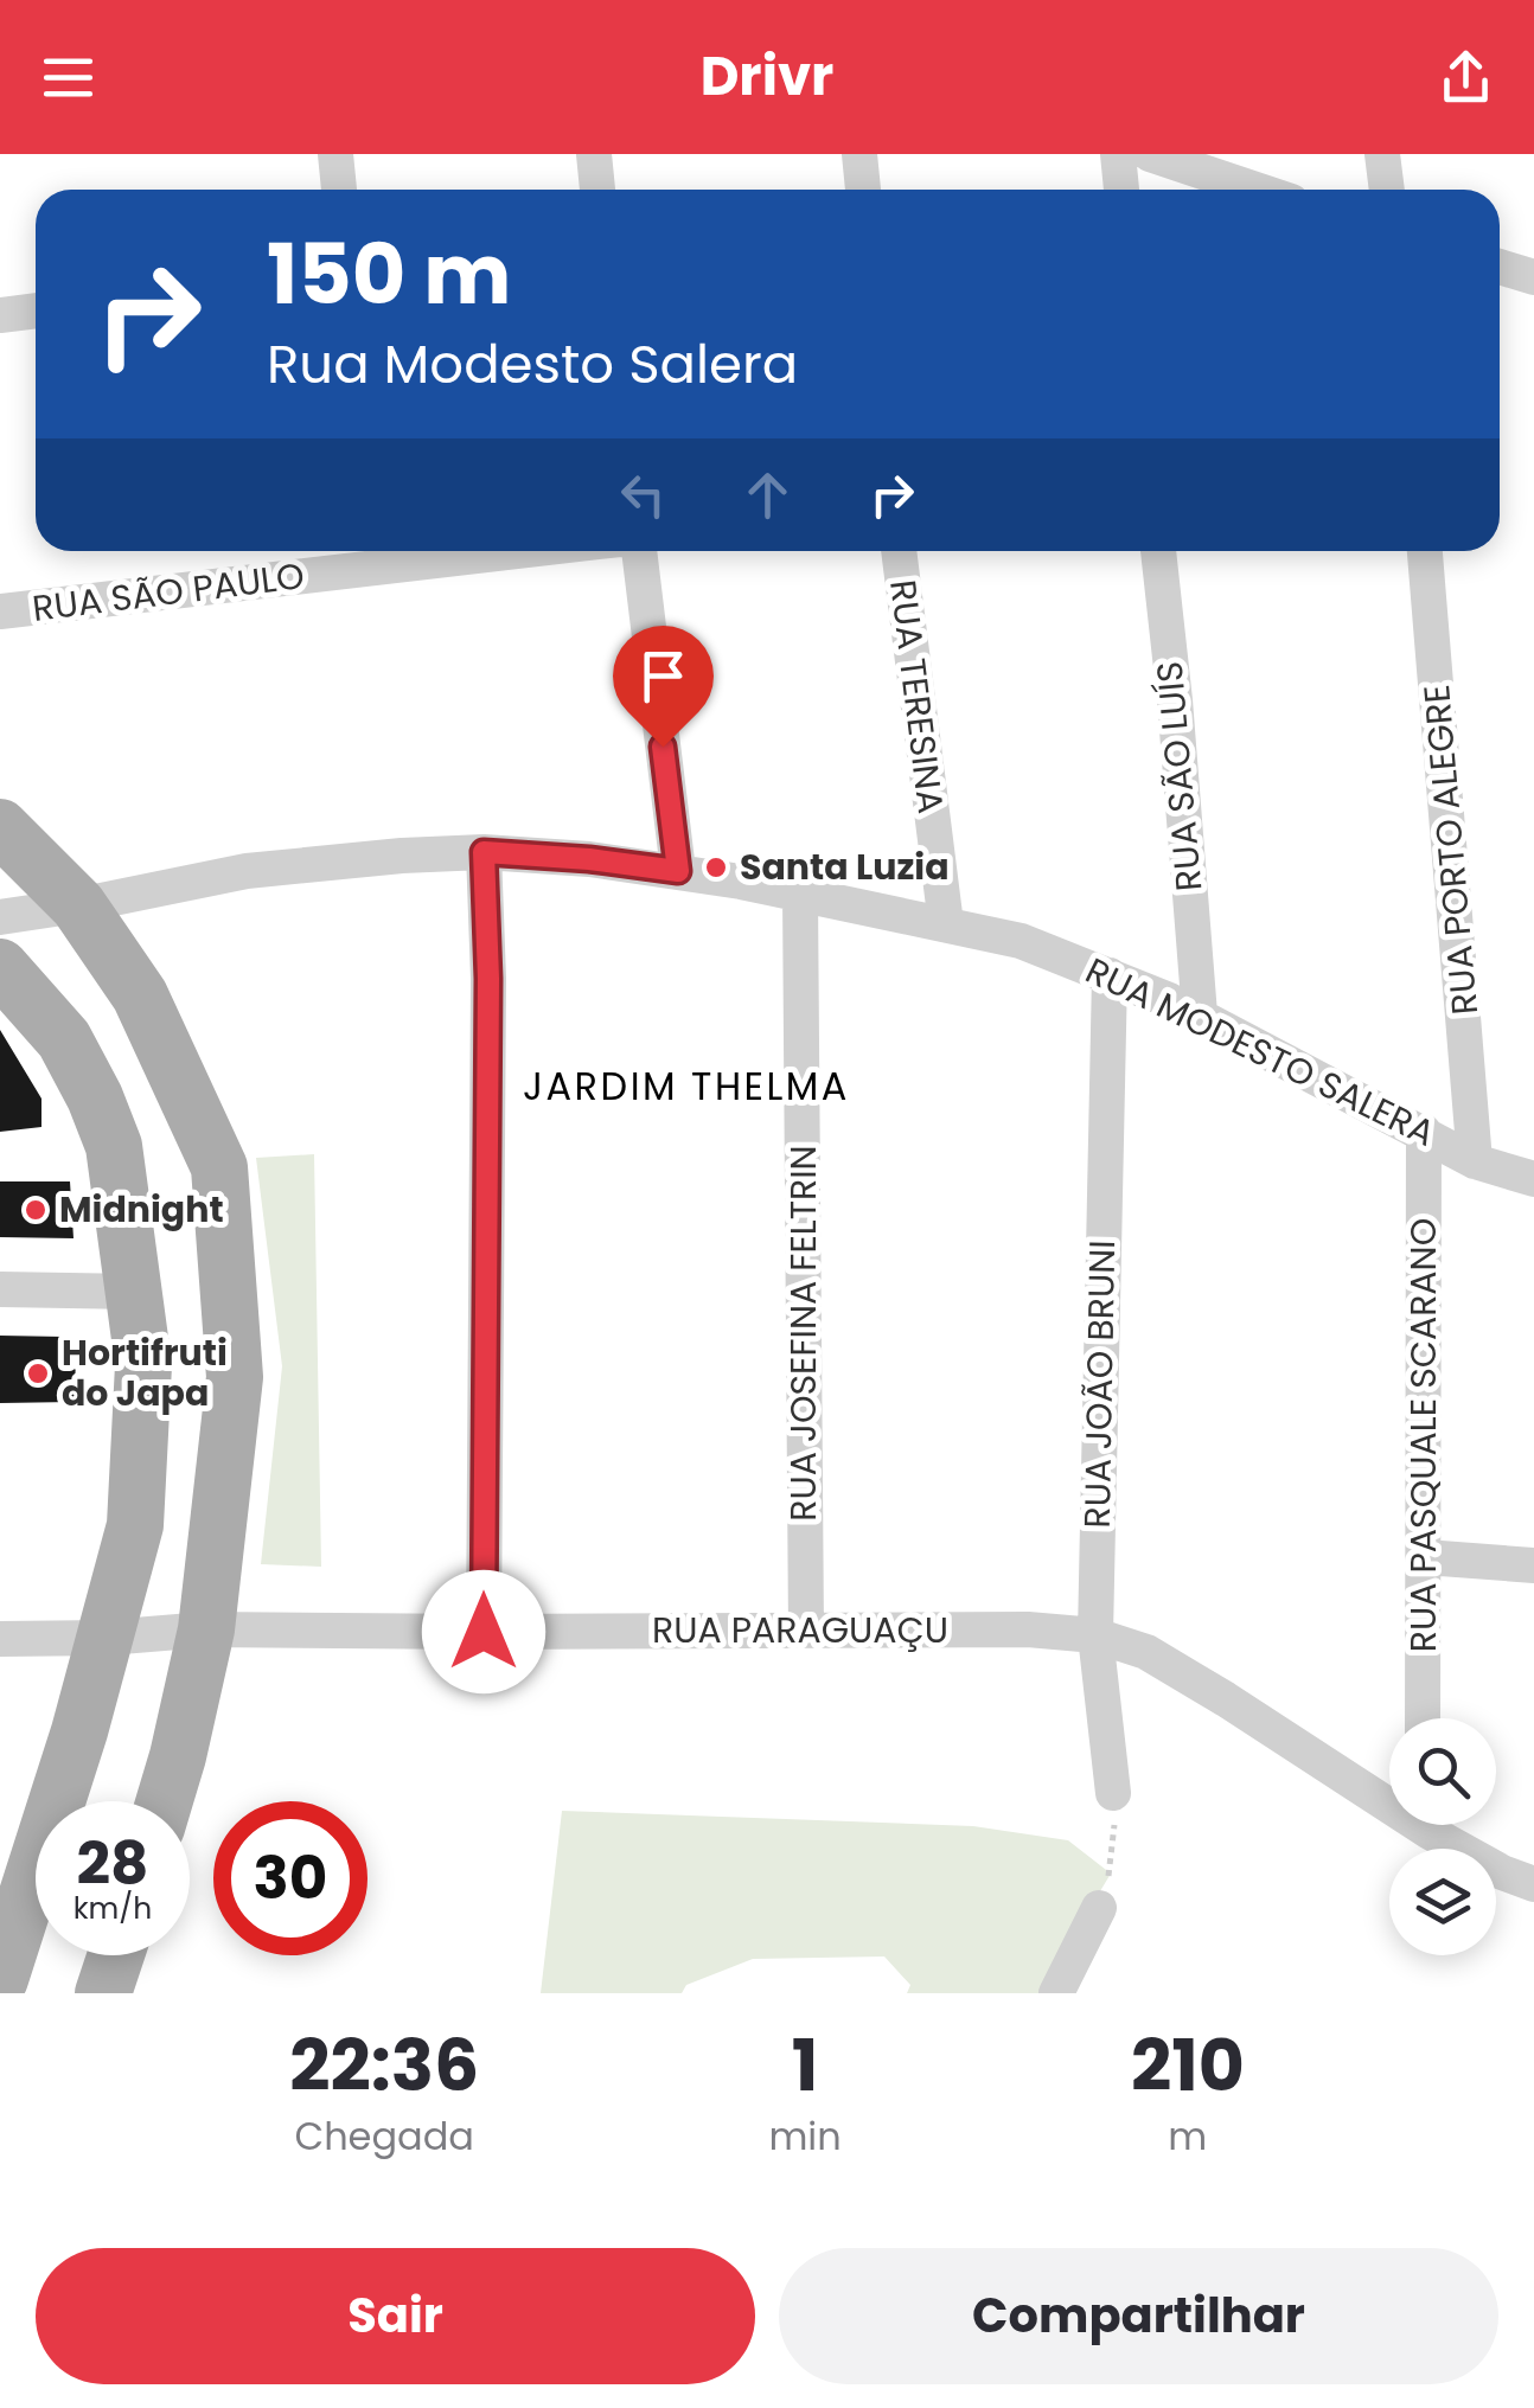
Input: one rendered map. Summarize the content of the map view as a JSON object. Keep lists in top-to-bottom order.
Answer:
{
  "streets": {
    "street": [
      "RUA SÃO PAULO",
      "RUA TERESINA",
      "RUA SÃO LUÍS",
      "RUA PORTO ALEGRE",
      "RUA MODESTO SALERA",
      "RUA JOSEFINA FELTRIN",
      "RUA JOÃO BRUNI",
      "RUA PASQUALE SCARANO",
      "RUA PARAGUAÇU"
    ]
  },
  "crossings": [
    ["RUA TERESINA", "RUA MODESTO SALERA"],
    ["RUA SÃO LUÍS", "RUA MODESTO SALERA"],
    ["RUA PORTO ALEGRE", "RUA MODESTO SALERA"],
    ["RUA MODESTO SALERA", "RUA JOSEFINA FELTRIN"],
    ["RUA MODESTO SALERA", "RUA JOÃO BRUNI"],
    ["RUA MODESTO SALERA", "RUA PASQUALE SCARANO"],
    ["RUA JOSEFINA FELTRIN", "RUA PARAGUAÇU"],
    ["RUA JOÃO BRUNI", "RUA PARAGUAÇU"]
  ],
  "districts": ["JARDIM THELMA"],
  "places": ["Santa Luzia", "Midnight", "Hortifruti do Japa"],
  "page": {
    "header": "Drivr",
    "turn": ["150 m", "Rua Modesto Salera"],
    "speed": "28 km/h",
    "limit": "30",
    "eta": [
      "22:36",
      "Chegada",
      "1",
      "min",
      "210",
      "m"
    ],
    "buttons": ["Sair", "Compartilhar"]
  }
}
